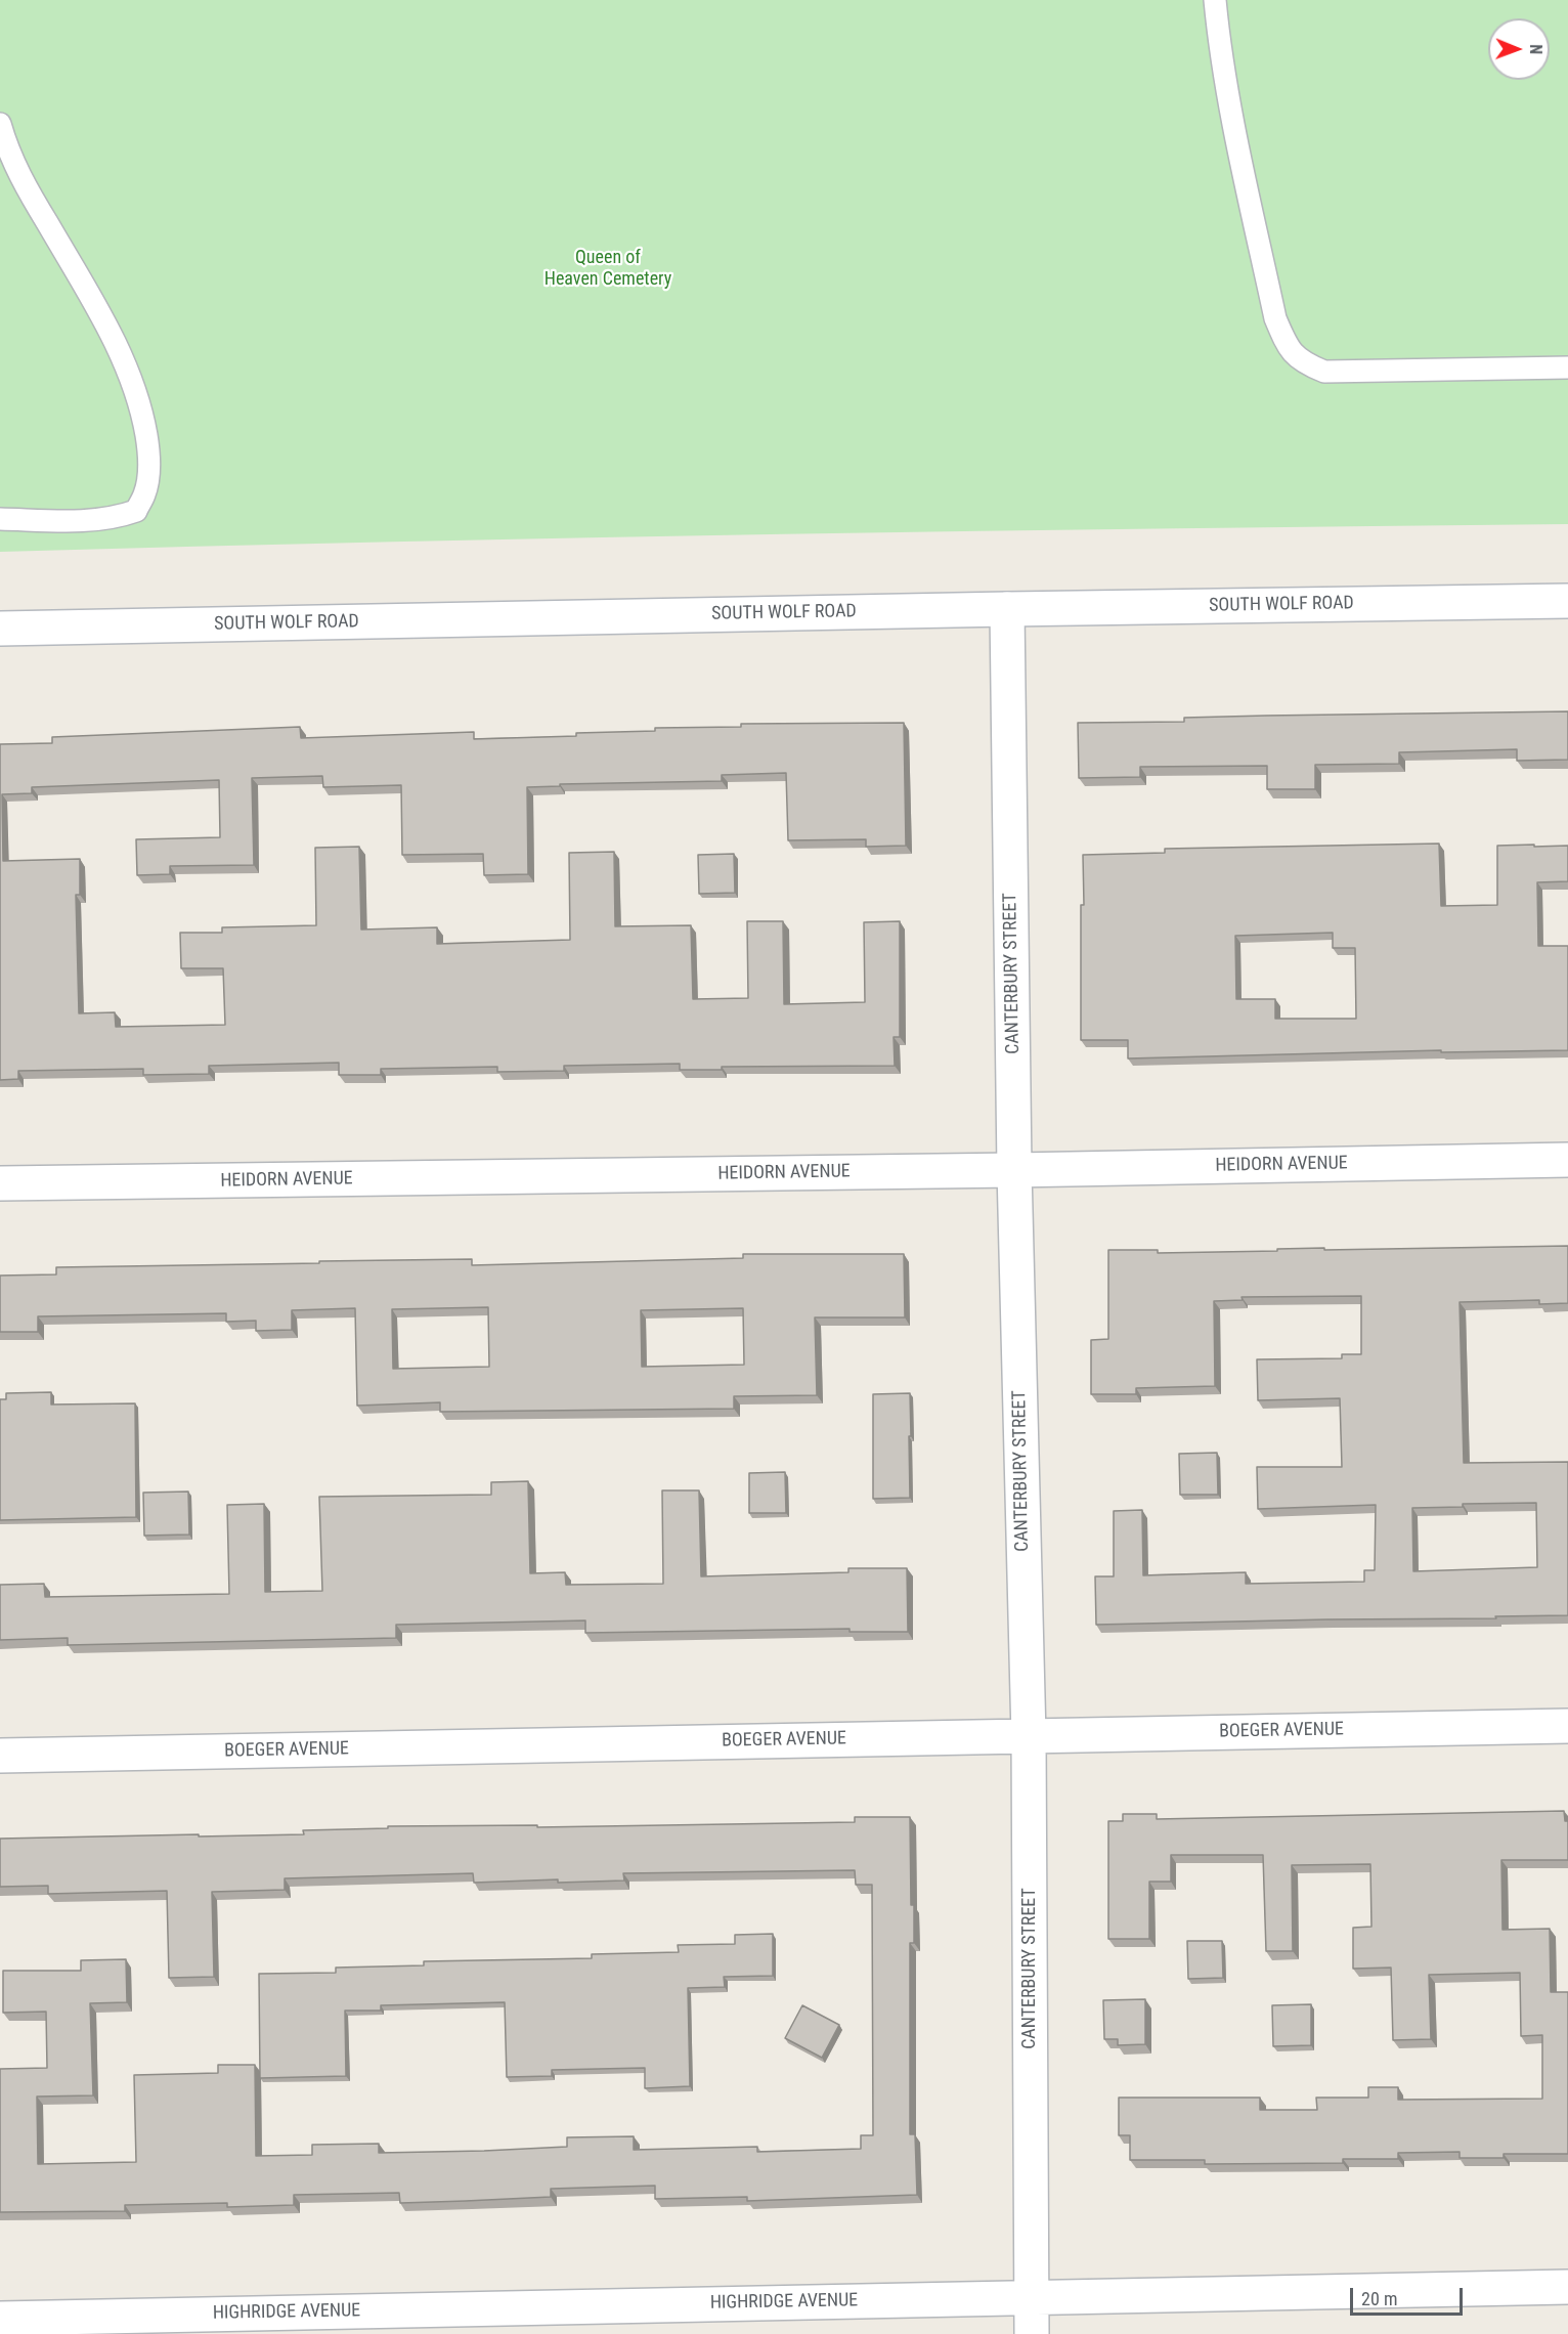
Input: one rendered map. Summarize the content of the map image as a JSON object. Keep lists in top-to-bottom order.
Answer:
{
  "streets": {
    "street": [
      "SOUTH WOLF ROAD",
      "CANTERBURY STREET",
      "HEIDORN AVENUE",
      "BOEGER AVENUE",
      "HIGHRIDGE AVENUE"
    ]
  },
  "crossings": [
    ["SOUTH WOLF ROAD", "CANTERBURY STREET"],
    ["CANTERBURY STREET", "HEIDORN AVENUE"],
    ["CANTERBURY STREET", "BOEGER AVENUE"],
    ["CANTERBURY STREET", "HIGHRIDGE AVENUE"]
  ],
  "parks": ["Queen of Heaven Cemetery"],
  "scale_bar": "20 m",
  "north": "right"
}
